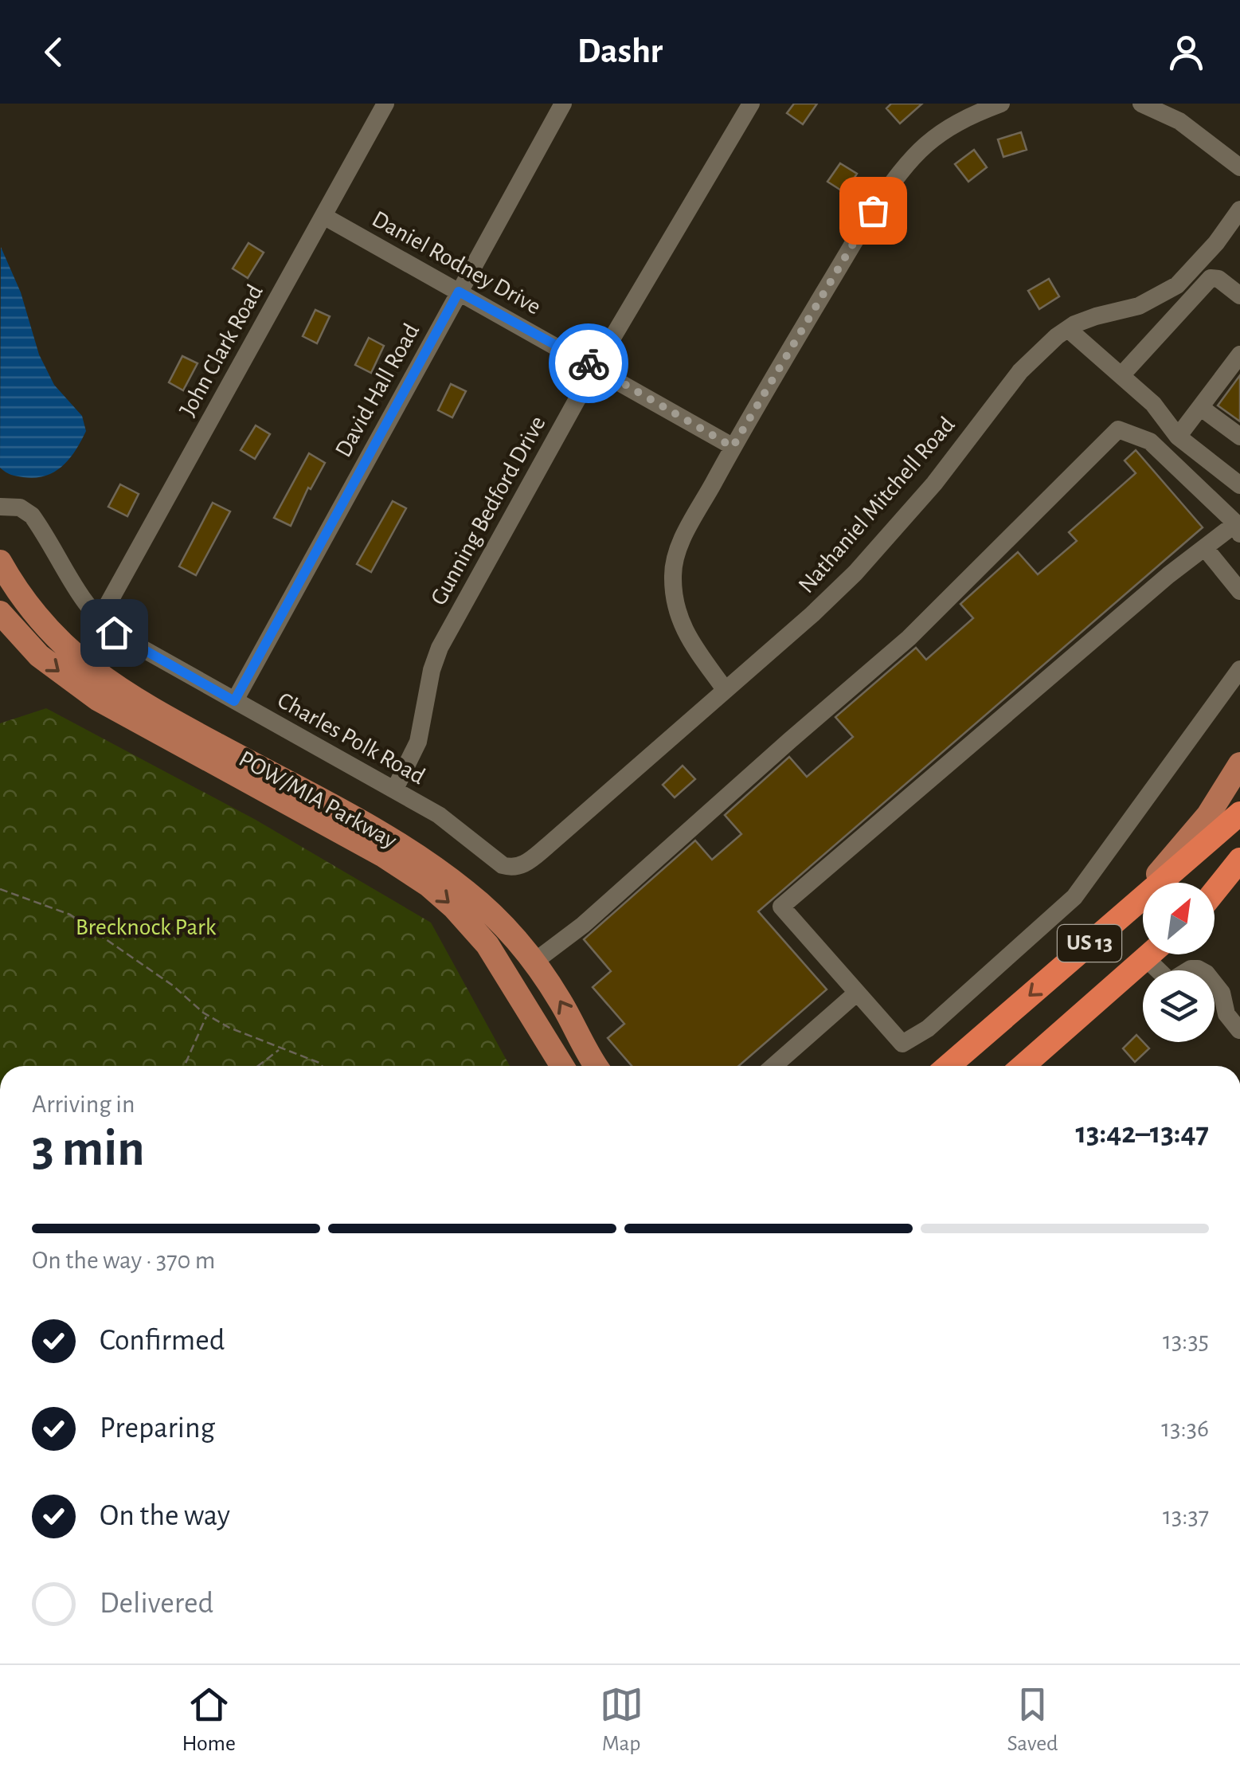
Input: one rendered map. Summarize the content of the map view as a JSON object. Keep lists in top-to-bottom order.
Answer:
{
  "streets": {
    "highway": ["US 13"],
    "main road": ["POW/MIA Parkway"],
    "street": [
      "Daniel Rodney Drive",
      "John Clark Road",
      "David Hall Road",
      "Nathaniel Mitchell Road",
      "Gunning Bedford Drive",
      "Charles Polk Road"
    ]
  },
  "crossings": [
    ["Daniel Rodney Drive", "John Clark Road"],
    ["Daniel Rodney Drive", "David Hall Road"],
    ["Daniel Rodney Drive", "Gunning Bedford Drive"],
    ["John Clark Road", "Charles Polk Road"],
    ["David Hall Road", "Charles Polk Road"],
    ["Nathaniel Mitchell Road", "Charles Polk Road"],
    ["Gunning Bedford Drive", "Charles Polk Road"]
  ],
  "parks": ["Brecknock Park"],
  "north": "top right",
  "page": {
    "header": "Dashr",
    "heading": ["3 min", "Arriving in", "13:42–13:47"],
    "bar": "On the way · 370 m",
    "list": [
      ["Confirmed", "13:35"],
      ["Preparing", "13:36"],
      ["On the way", "13:37"],
      "Delivered"
    ],
    "tabs": ["Home", "Map", "Saved"]
  }
}
